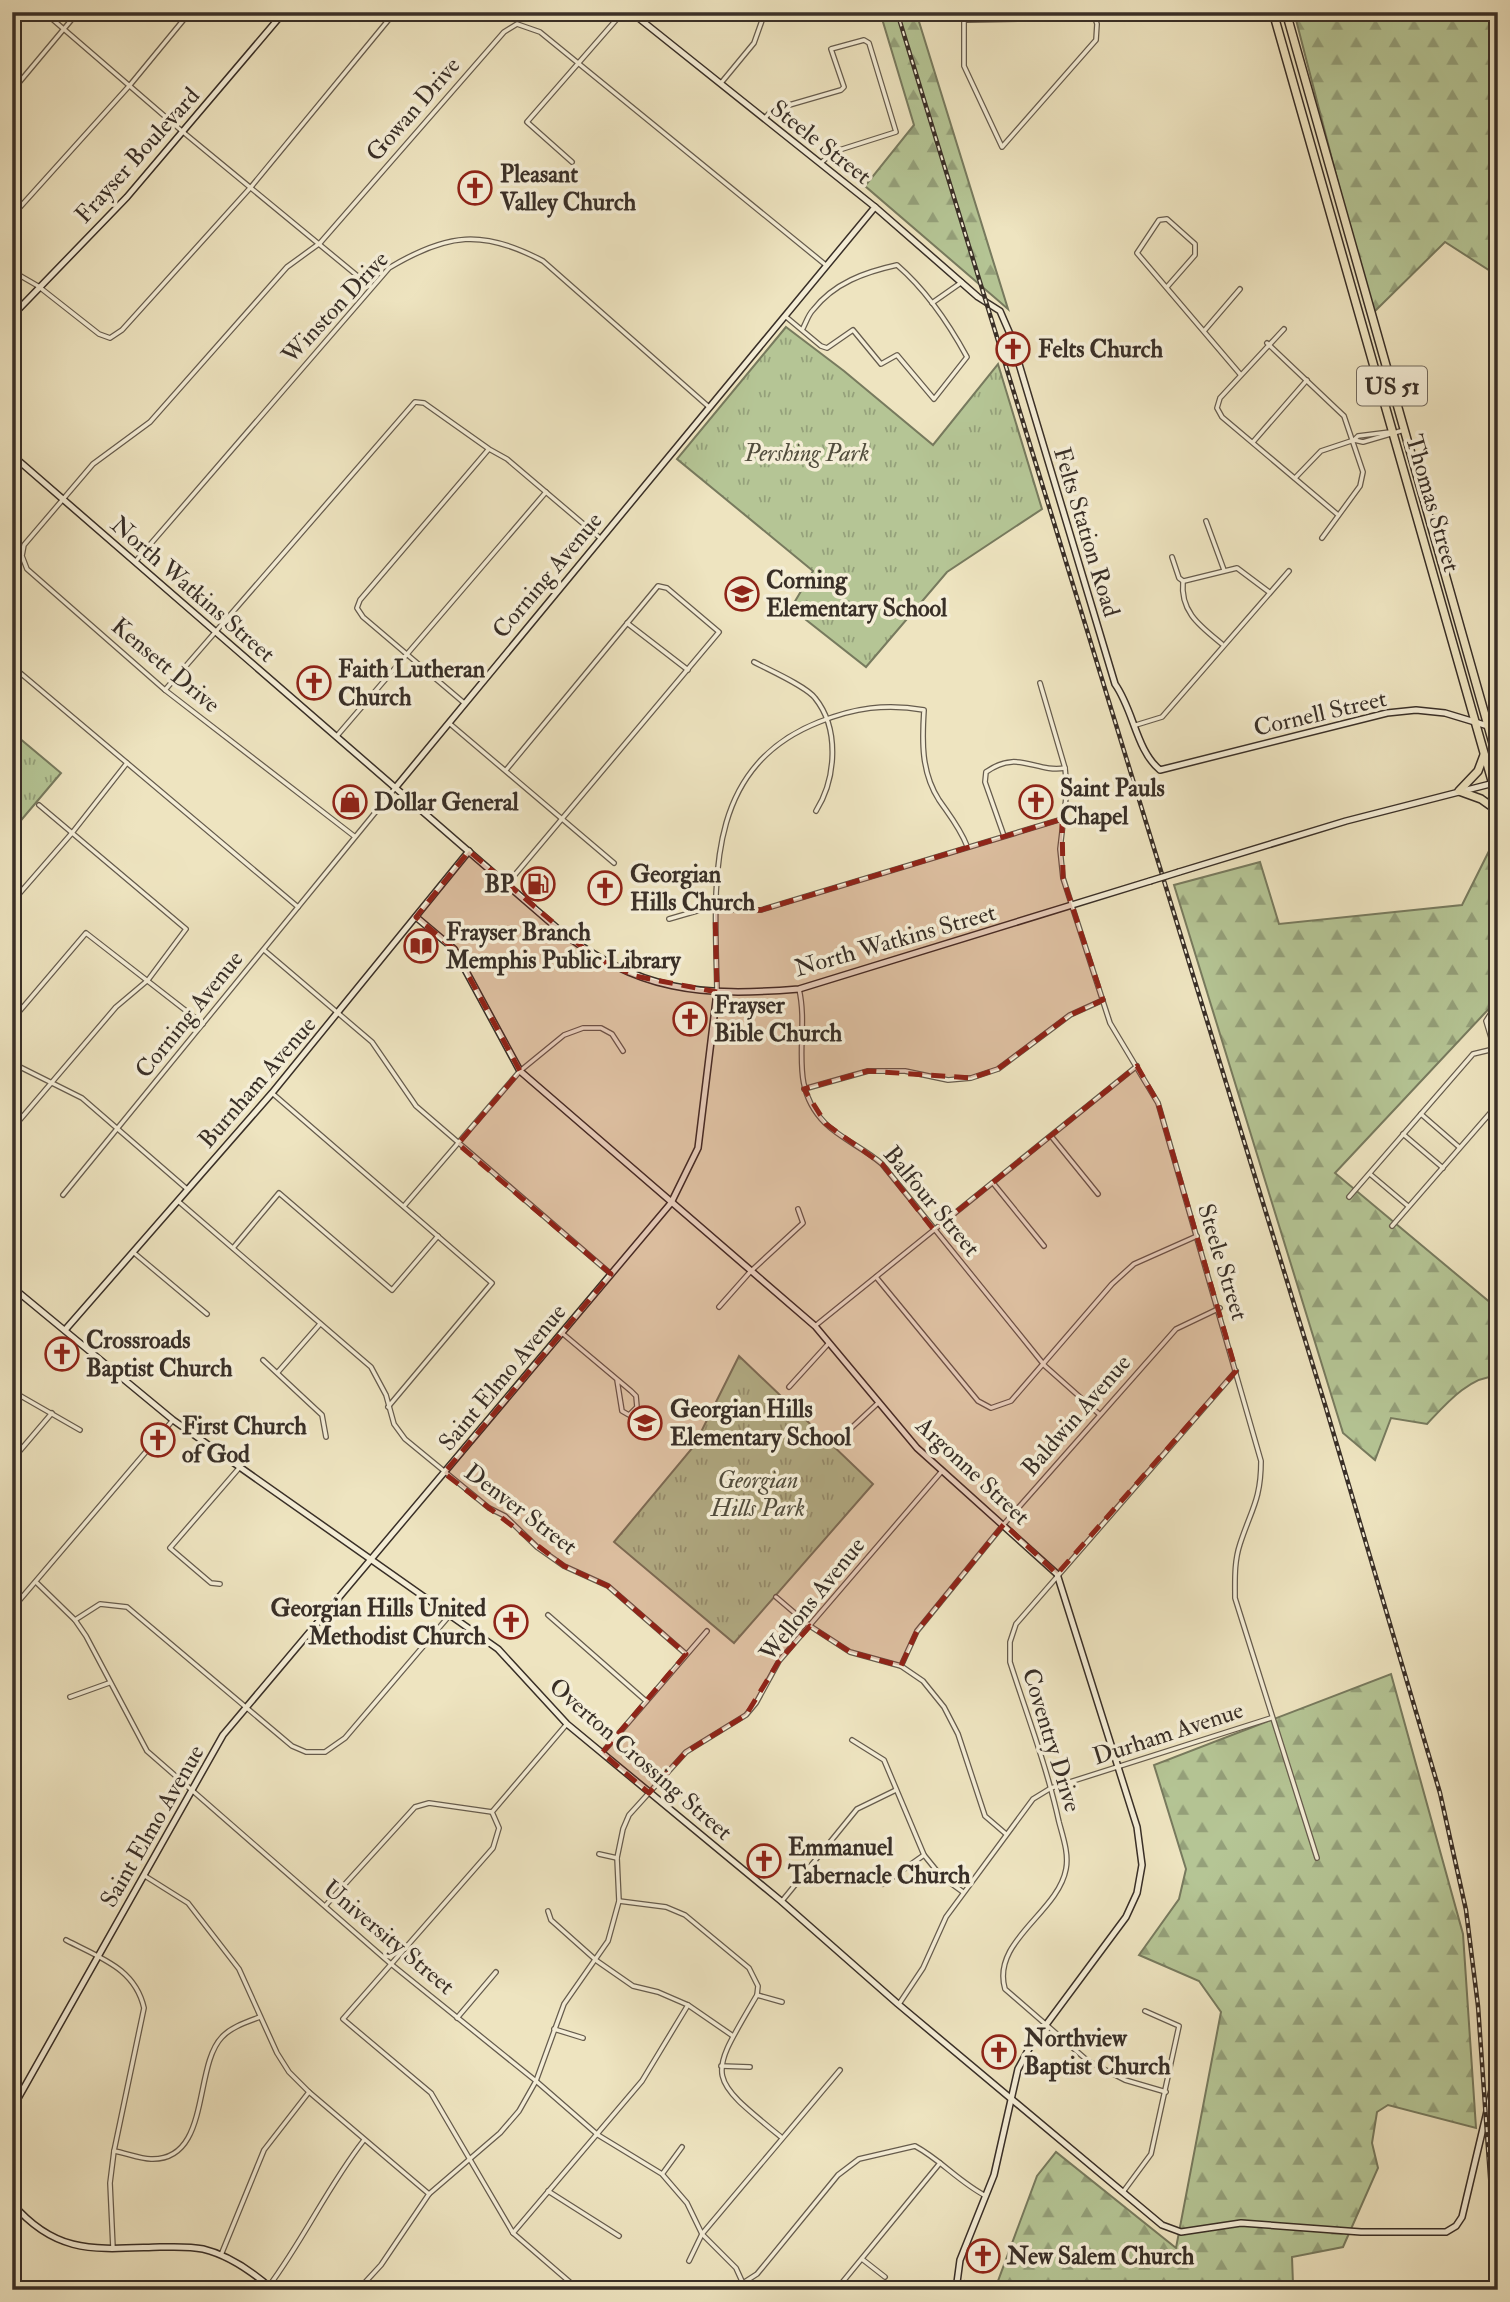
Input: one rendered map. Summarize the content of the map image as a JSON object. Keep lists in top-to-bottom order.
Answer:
{
  "streets": {
    "highway": ["US 51", "Thomas Street"],
    "street": [
      "Gowan Drive",
      "Steele Street",
      "Frayser Boulevard",
      "Winston Drive",
      "Felts Station Road",
      "Corning Avenue",
      "North Watkins Street",
      "Kensett Drive",
      "Cornell Street",
      "Burnham Avenue",
      "Balfour Street",
      "Saint Elmo Avenue",
      "Baldwin Avenue",
      "Argonne Street",
      "Denver Street",
      "Wellons Avenue",
      "Durham Avenue",
      "Coventry Drive",
      "Overton Crossing Street",
      "University Street"
    ]
  },
  "crossings": [
    ["Gowan Drive", "Corning Avenue"],
    ["Gowan Drive", "North Watkins Street"],
    ["Gowan Drive", "Kensett Drive"],
    ["Steele Street", "Felts Station Road"],
    ["Steele Street", "Corning Avenue"],
    ["Steele Street", "North Watkins Street"],
    ["Steele Street", "Baldwin Avenue"],
    ["Steele Street", "Durham Avenue"],
    ["Steele Street", "Coventry Drive"],
    ["Winston Drive", "Corning Avenue"],
    ["Winston Drive", "North Watkins Street"],
    ["Thomas Street", "North Watkins Street"],
    ["Thomas Street", "Cornell Street"],
    ["Felts Station Road", "Cornell Street"],
    ["Corning Avenue", "North Watkins Street"],
    ["Corning Avenue", "Kensett Drive"],
    ["North Watkins Street", "Kensett Drive"],
    ["North Watkins Street", "Burnham Avenue"],
    ["North Watkins Street", "Balfour Street"],
    ["North Watkins Street", "Saint Elmo Avenue"],
    ["Burnham Avenue", "Argonne Street"],
    ["Burnham Avenue", "Denver Street"],
    ["Burnham Avenue", "Overton Crossing Street"],
    ["Balfour Street", "Baldwin Avenue"],
    ["Saint Elmo Avenue", "Argonne Street"],
    ["Saint Elmo Avenue", "Denver Street"],
    ["Saint Elmo Avenue", "Overton Crossing Street"],
    ["Saint Elmo Avenue", "University Street"],
    ["Baldwin Avenue", "Argonne Street"],
    ["Argonne Street", "Wellons Avenue"],
    ["Argonne Street", "Durham Avenue"],
    ["Argonne Street", "Coventry Drive"],
    ["Argonne Street", "Overton Crossing Street"],
    ["Wellons Avenue", "Overton Crossing Street"],
    ["Wellons Avenue", "University Street"],
    ["Durham Avenue", "Coventry Drive"],
    ["Durham Avenue", "Overton Crossing Street"]
  ],
  "parks": ["Pershing Park", "Georgian Hills Park"],
  "places": {
    "church": [
      "Pleasant Valley Church",
      "Felts Church",
      "Faith Lutheran Church",
      "Saint Pauls Chapel",
      "Georgian Hills Church",
      "Frayser Bible Church",
      "Crossroads Baptist Church",
      "First Church of God",
      "Georgian Hills United Methodist Church",
      "Emmanuel Tabernacle Church",
      "Northview Baptist Church",
      "New Salem Church"
    ],
    "school or university": ["Corning Elementary School", "Georgian Hills Elementary School"],
    "shop": ["Dollar General"],
    "fuel station": ["BP"],
    "library": ["Frayser Branch Memphis Public Library"]
  }
}
